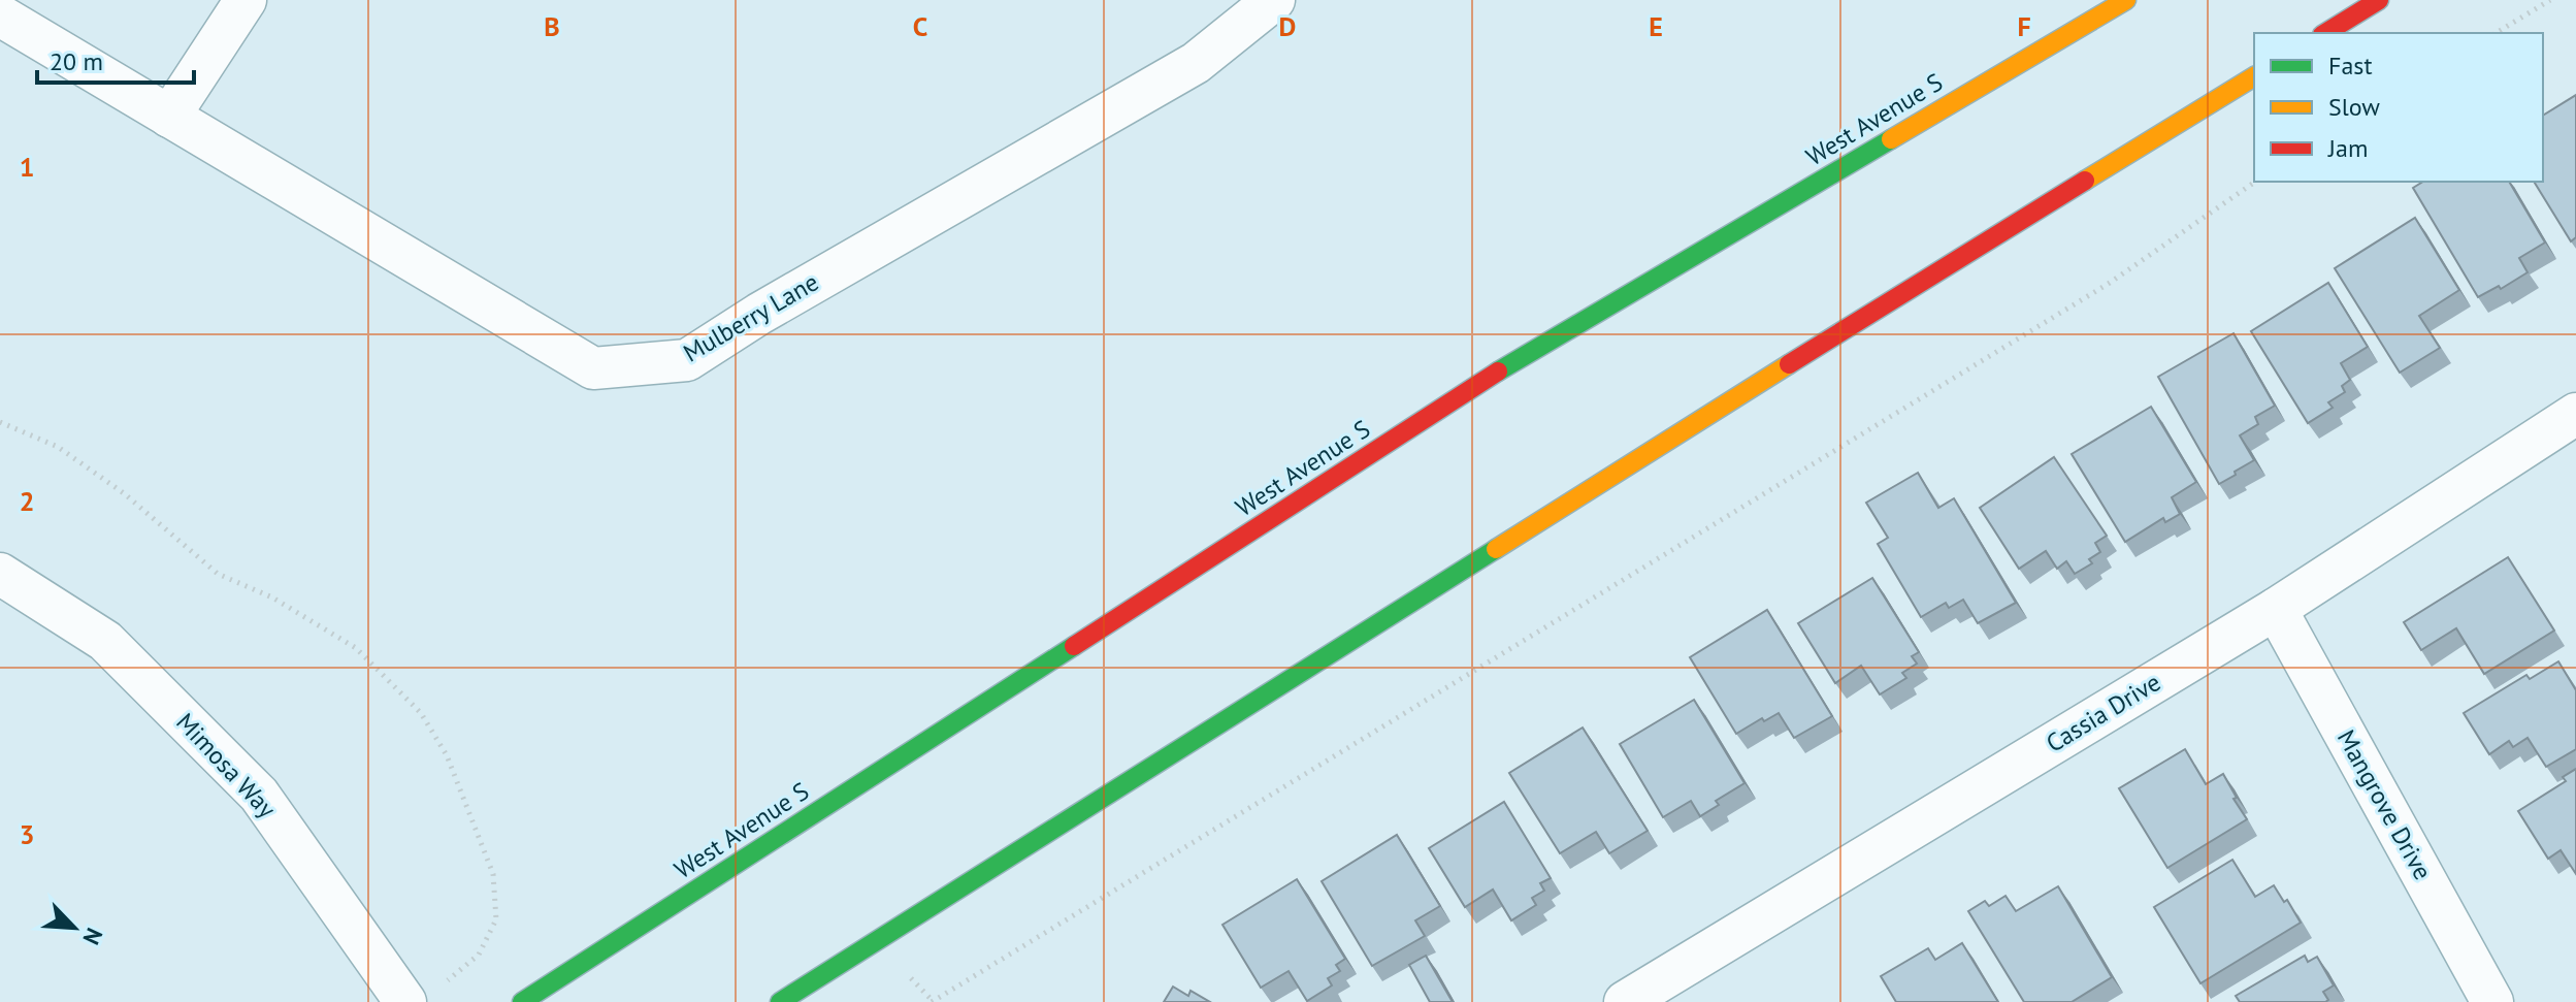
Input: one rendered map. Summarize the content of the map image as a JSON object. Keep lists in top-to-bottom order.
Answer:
{
  "streets": {
    "street": [
      "West Avenue S",
      "Mulberry Lane",
      "Cassia Drive",
      "Mimosa Way",
      "Mangrove Drive"
    ]
  },
  "crossings": [
    ["Cassia Drive", "Mangrove Drive"]
  ],
  "legend": ["Fast", "Slow", "Jam"],
  "scale_bar": "20 m",
  "north": "bottom right",
  "grid": {
    "columns": [
      "B",
      "C",
      "D",
      "E",
      "F"
    ],
    "rows": ["1", "2", "3"]
  }
}
